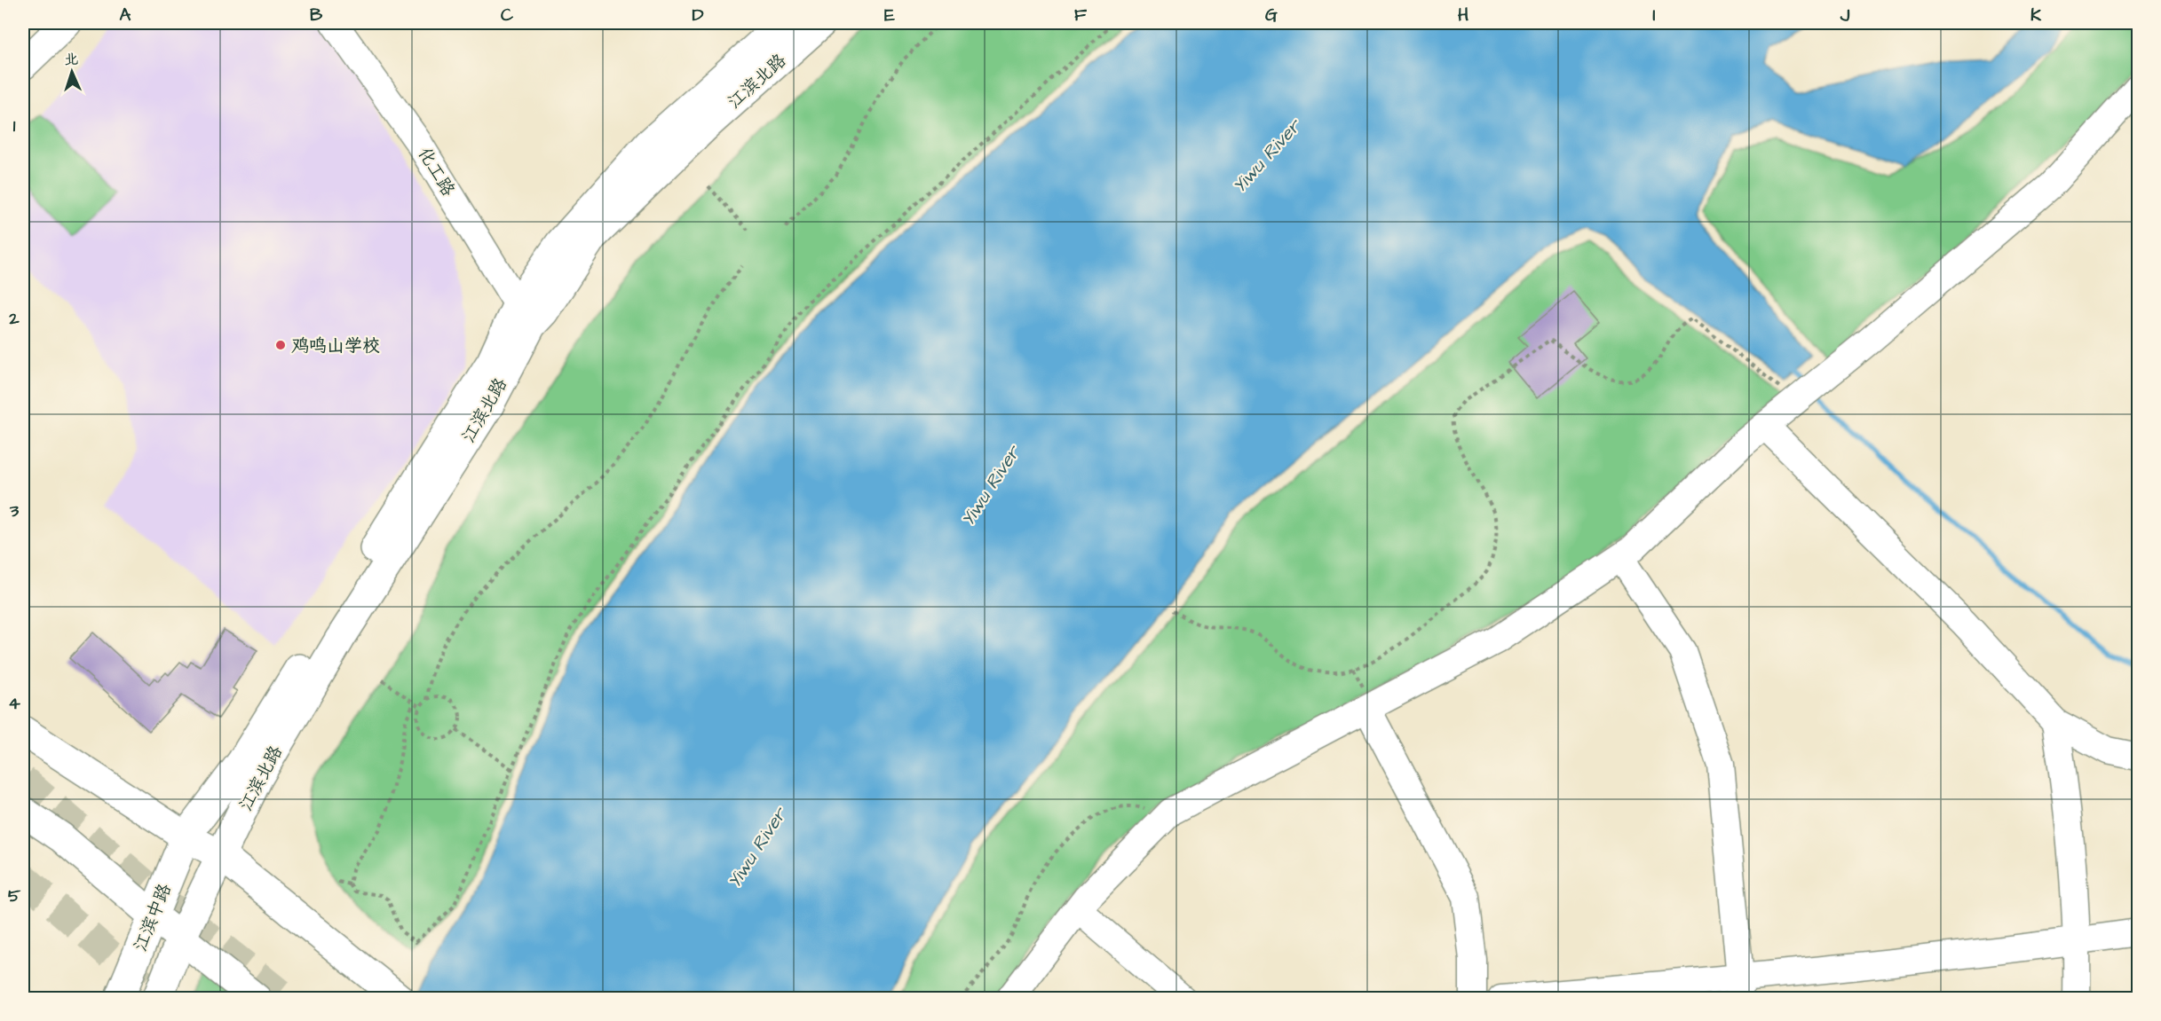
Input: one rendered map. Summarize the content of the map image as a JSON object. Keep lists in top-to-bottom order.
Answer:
{
  "streets": {
    "main road": ["江滨北路", "江滨中路"],
    "street": ["化工路"]
  },
  "crossings": [
    ["江滨北路", "化工路"],
    ["江滨北路", "江滨中路"]
  ],
  "water": ["Yiwu River"],
  "places": ["鸡鸣山学校"],
  "north": "top",
  "grid": {
    "columns": [
      "A",
      "B",
      "C",
      "D",
      "E",
      "F",
      "G",
      "H",
      "I",
      "J",
      "K"
    ],
    "rows": [
      "1",
      "2",
      "3",
      "4",
      "5"
    ]
  }
}
